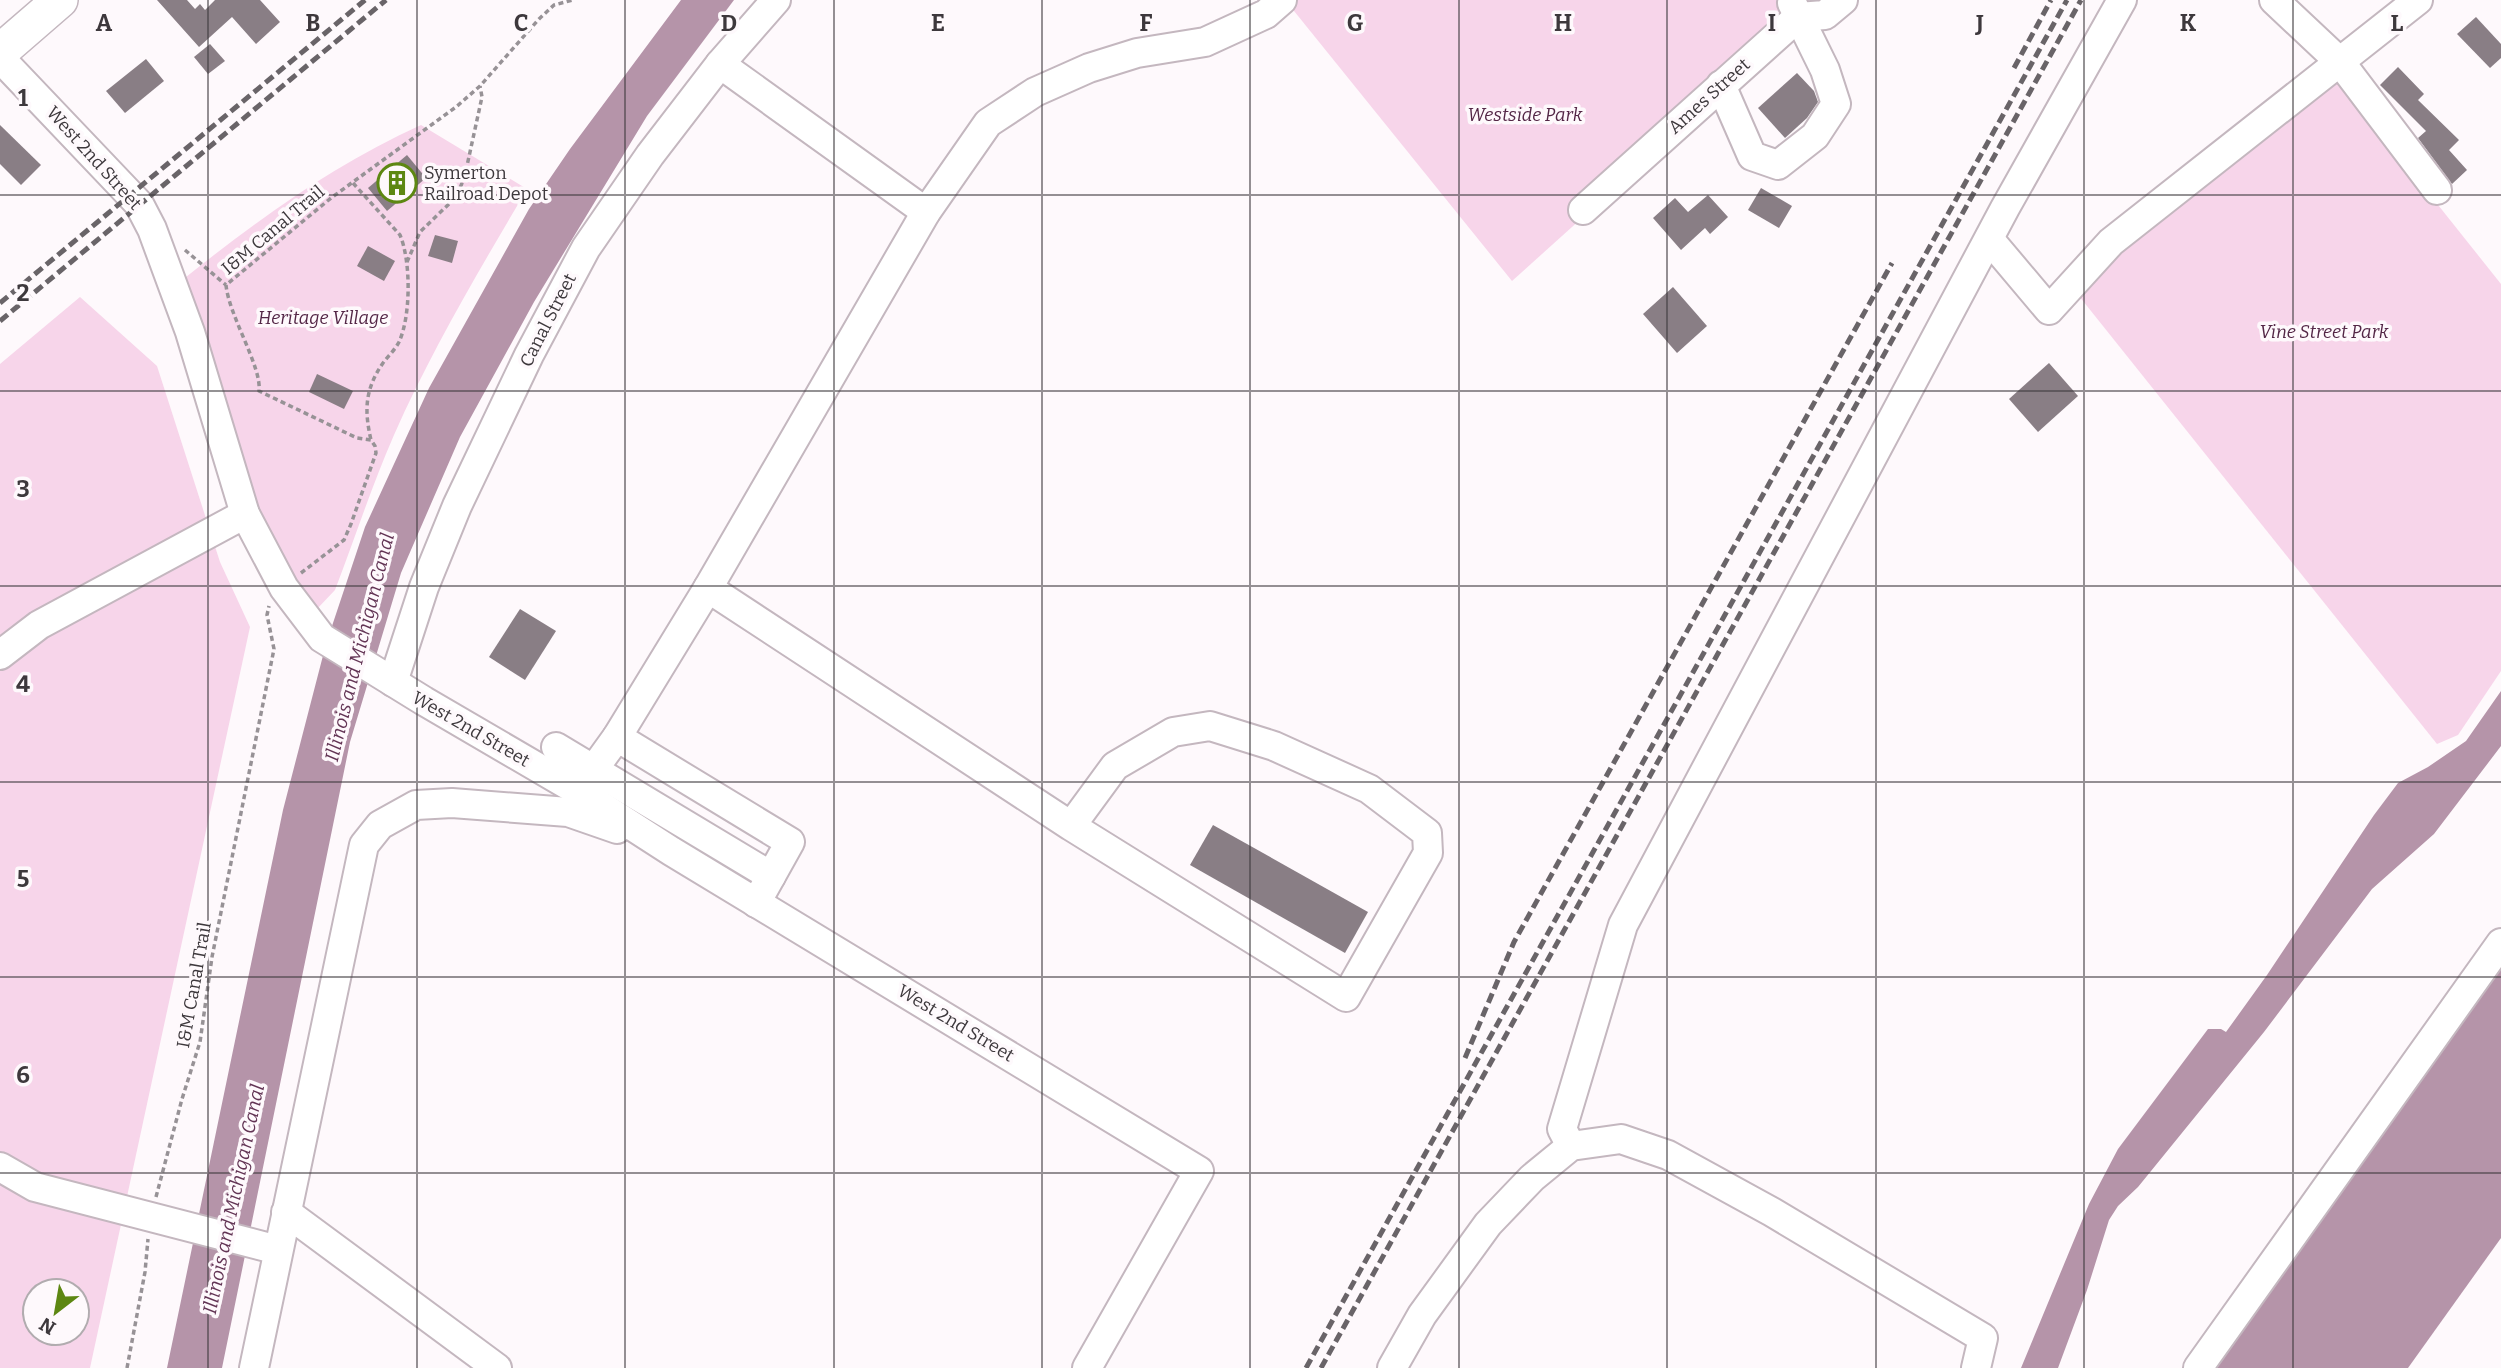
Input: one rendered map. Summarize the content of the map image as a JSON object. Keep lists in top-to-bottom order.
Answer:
{
  "streets": {
    "street": ["Ames Street", "West 2nd Street", "Canal Street"],
    "path": ["I&M Canal Trail"]
  },
  "crossings": [
    ["West 2nd Street", "Canal Street"]
  ],
  "water": ["Illinois and Michigan Canal"],
  "parks": ["Westside Park", "Heritage Village", "Vine Street Park"],
  "places": {
    "building": ["Symerton Railroad Depot"]
  },
  "north": "bottom left",
  "grid": {
    "columns": [
      "A",
      "B",
      "C",
      "D",
      "E",
      "F",
      "G",
      "H",
      "I",
      "J",
      "K",
      "L"
    ],
    "rows": [
      "1",
      "2",
      "3",
      "4",
      "5",
      "6"
    ]
  }
}
